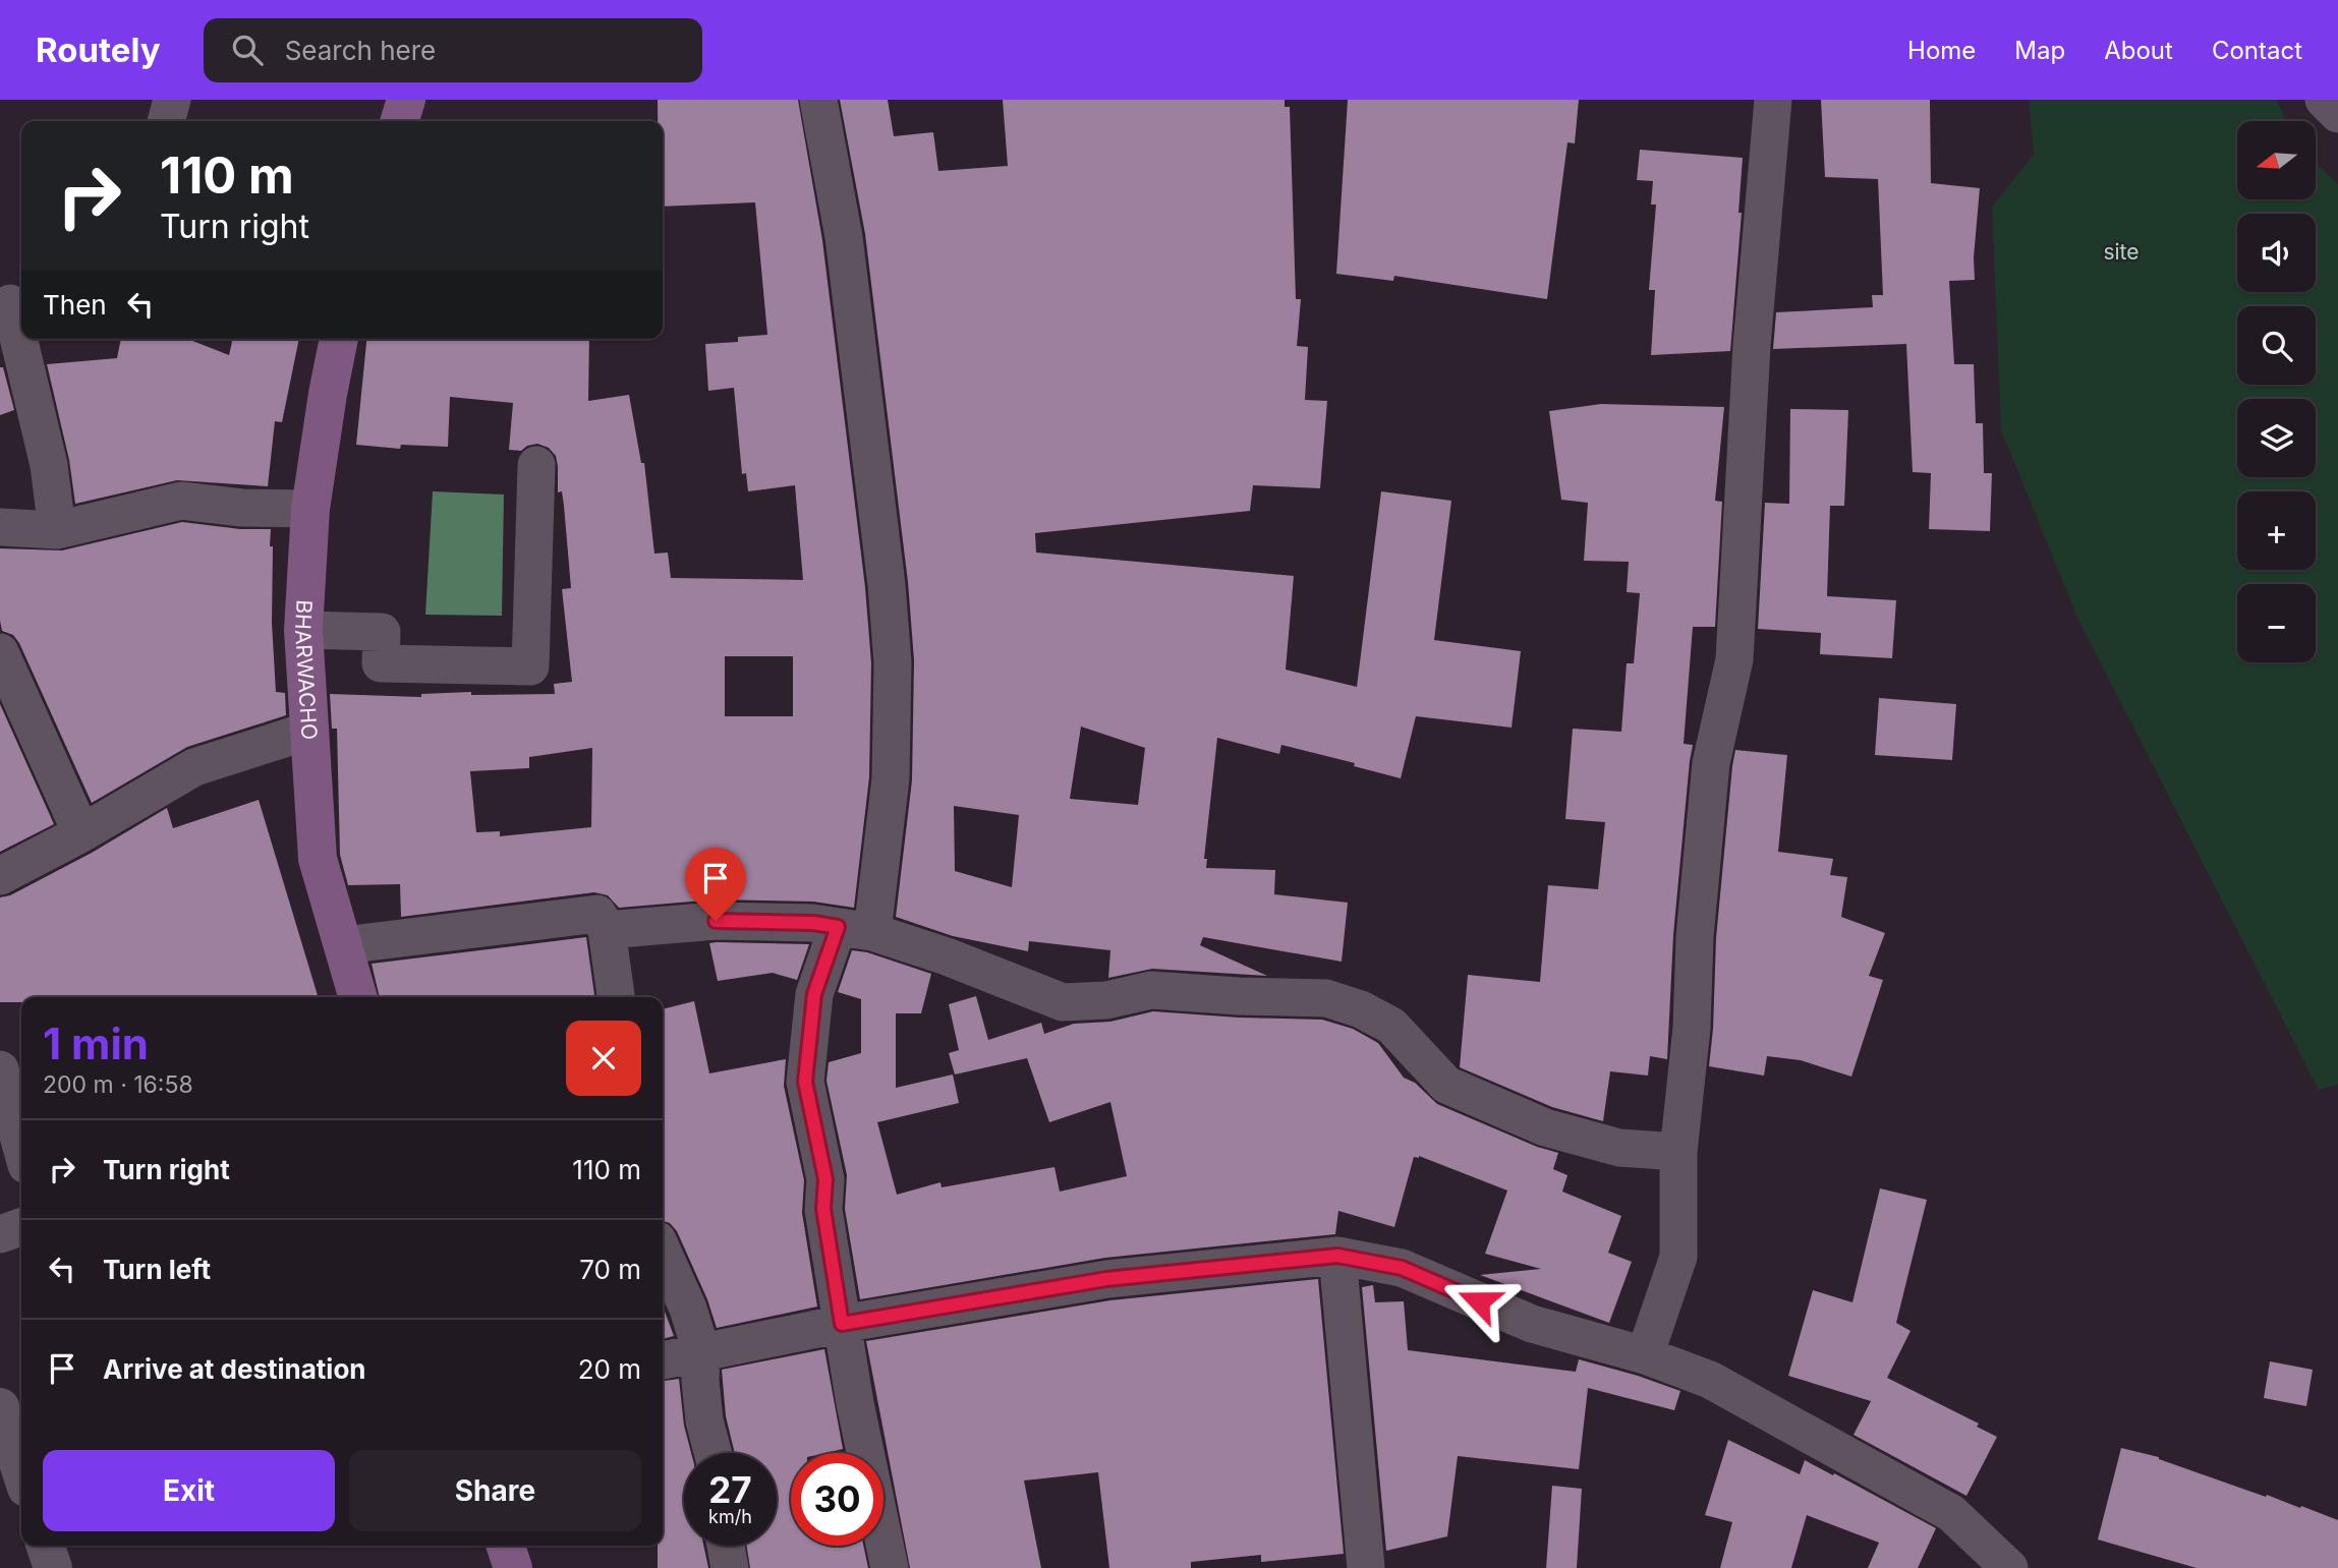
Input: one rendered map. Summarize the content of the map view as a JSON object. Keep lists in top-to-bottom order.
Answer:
{
  "streets": {
    "main road": ["BHARWACHO"]
  },
  "parks": ["site"],
  "north": "left",
  "page": {
    "header": "Routely",
    "search": "Search here",
    "nav": [
      "Home",
      "Map",
      "About",
      "Contact"
    ],
    "map_buttons": ["+", "−"],
    "turn": ["110 m", "Turn right"],
    "then": "Then",
    "heading": ["1 min", "200 m · 16:58"],
    "list": [
      {
        "name": "Turn right",
        "value": "110 m"
      },
      {
        "name": "Turn left",
        "value": "70 m"
      },
      {
        "name": "Arrive at destination",
        "value": "20 m"
      }
    ],
    "buttons": ["Exit", "Share"],
    "speed": "27 km/h",
    "limit": "30"
  }
}
